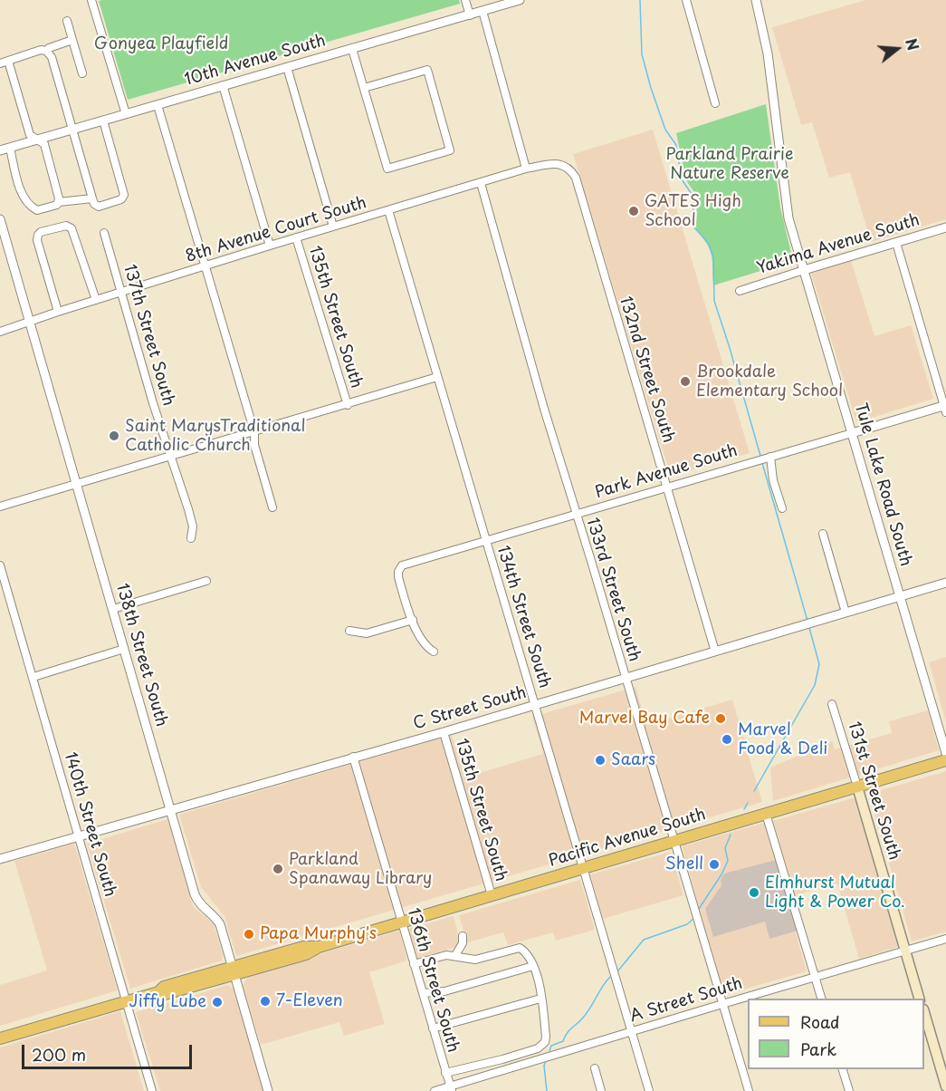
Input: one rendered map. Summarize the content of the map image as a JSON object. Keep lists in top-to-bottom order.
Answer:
{
  "streets": {
    "main road": ["131st Street South", "Pacific Avenue South"],
    "street": [
      "10th Avenue South",
      "8th Avenue Court South",
      "Yakima Avenue South",
      "135th Street South",
      "137th Street South",
      "132nd Street South",
      "Park Avenue South",
      "Tule Lake Road South",
      "133rd Street South",
      "134th Street South",
      "138th Street South",
      "C Street South",
      "140th Street South",
      "136th Street South",
      "A Street South"
    ]
  },
  "crossings": [
    ["8th Avenue Court South", "135th Street South"],
    ["8th Avenue Court South", "137th Street South"],
    ["8th Avenue Court South", "132nd Street South"],
    ["8th Avenue Court South", "133rd Street South"],
    ["8th Avenue Court South", "134th Street South"],
    ["8th Avenue Court South", "138th Street South"],
    ["Yakima Avenue South", "Tule Lake Road South"],
    ["135th Street South", "C Street South"],
    ["135th Street South", "Pacific Avenue South"],
    ["132nd Street South", "Park Avenue South"],
    ["132nd Street South", "C Street South"],
    ["Park Avenue South", "Tule Lake Road South"],
    ["Park Avenue South", "133rd Street South"],
    ["Park Avenue South", "134th Street South"],
    ["Tule Lake Road South", "C Street South"],
    ["133rd Street South", "C Street South"],
    ["133rd Street South", "Pacific Avenue South"],
    ["133rd Street South", "A Street South"],
    ["134th Street South", "C Street South"],
    ["134th Street South", "Pacific Avenue South"],
    ["134th Street South", "A Street South"],
    ["138th Street South", "C Street South"],
    ["138th Street South", "Pacific Avenue South"],
    ["C Street South", "140th Street South"],
    ["C Street South", "136th Street South"],
    ["131st Street South", "Pacific Avenue South"],
    ["131st Street South", "A Street South"],
    ["140th Street South", "Pacific Avenue South"],
    ["Pacific Avenue South", "136th Street South"],
    ["136th Street South", "A Street South"]
  ],
  "parks": ["Gonyea Playfield", "Parkland Prairie Nature Reserve"],
  "places": [
    "GATES High School",
    "Brookdale Elementary School",
    "Saint MarysTraditional Catholic Church",
    "Marvel Bay Cafe",
    "Marvel Food & Deli",
    "Saars",
    "Shell",
    "Parkland Spanaway Library",
    "Elmhurst Mutual Light & Power Co.",
    "Papa Murphy's",
    "7-Eleven",
    "Jiffy Lube"
  ],
  "legend": ["Road", "Park"],
  "scale_bar": "200 m",
  "north": "right"
}
